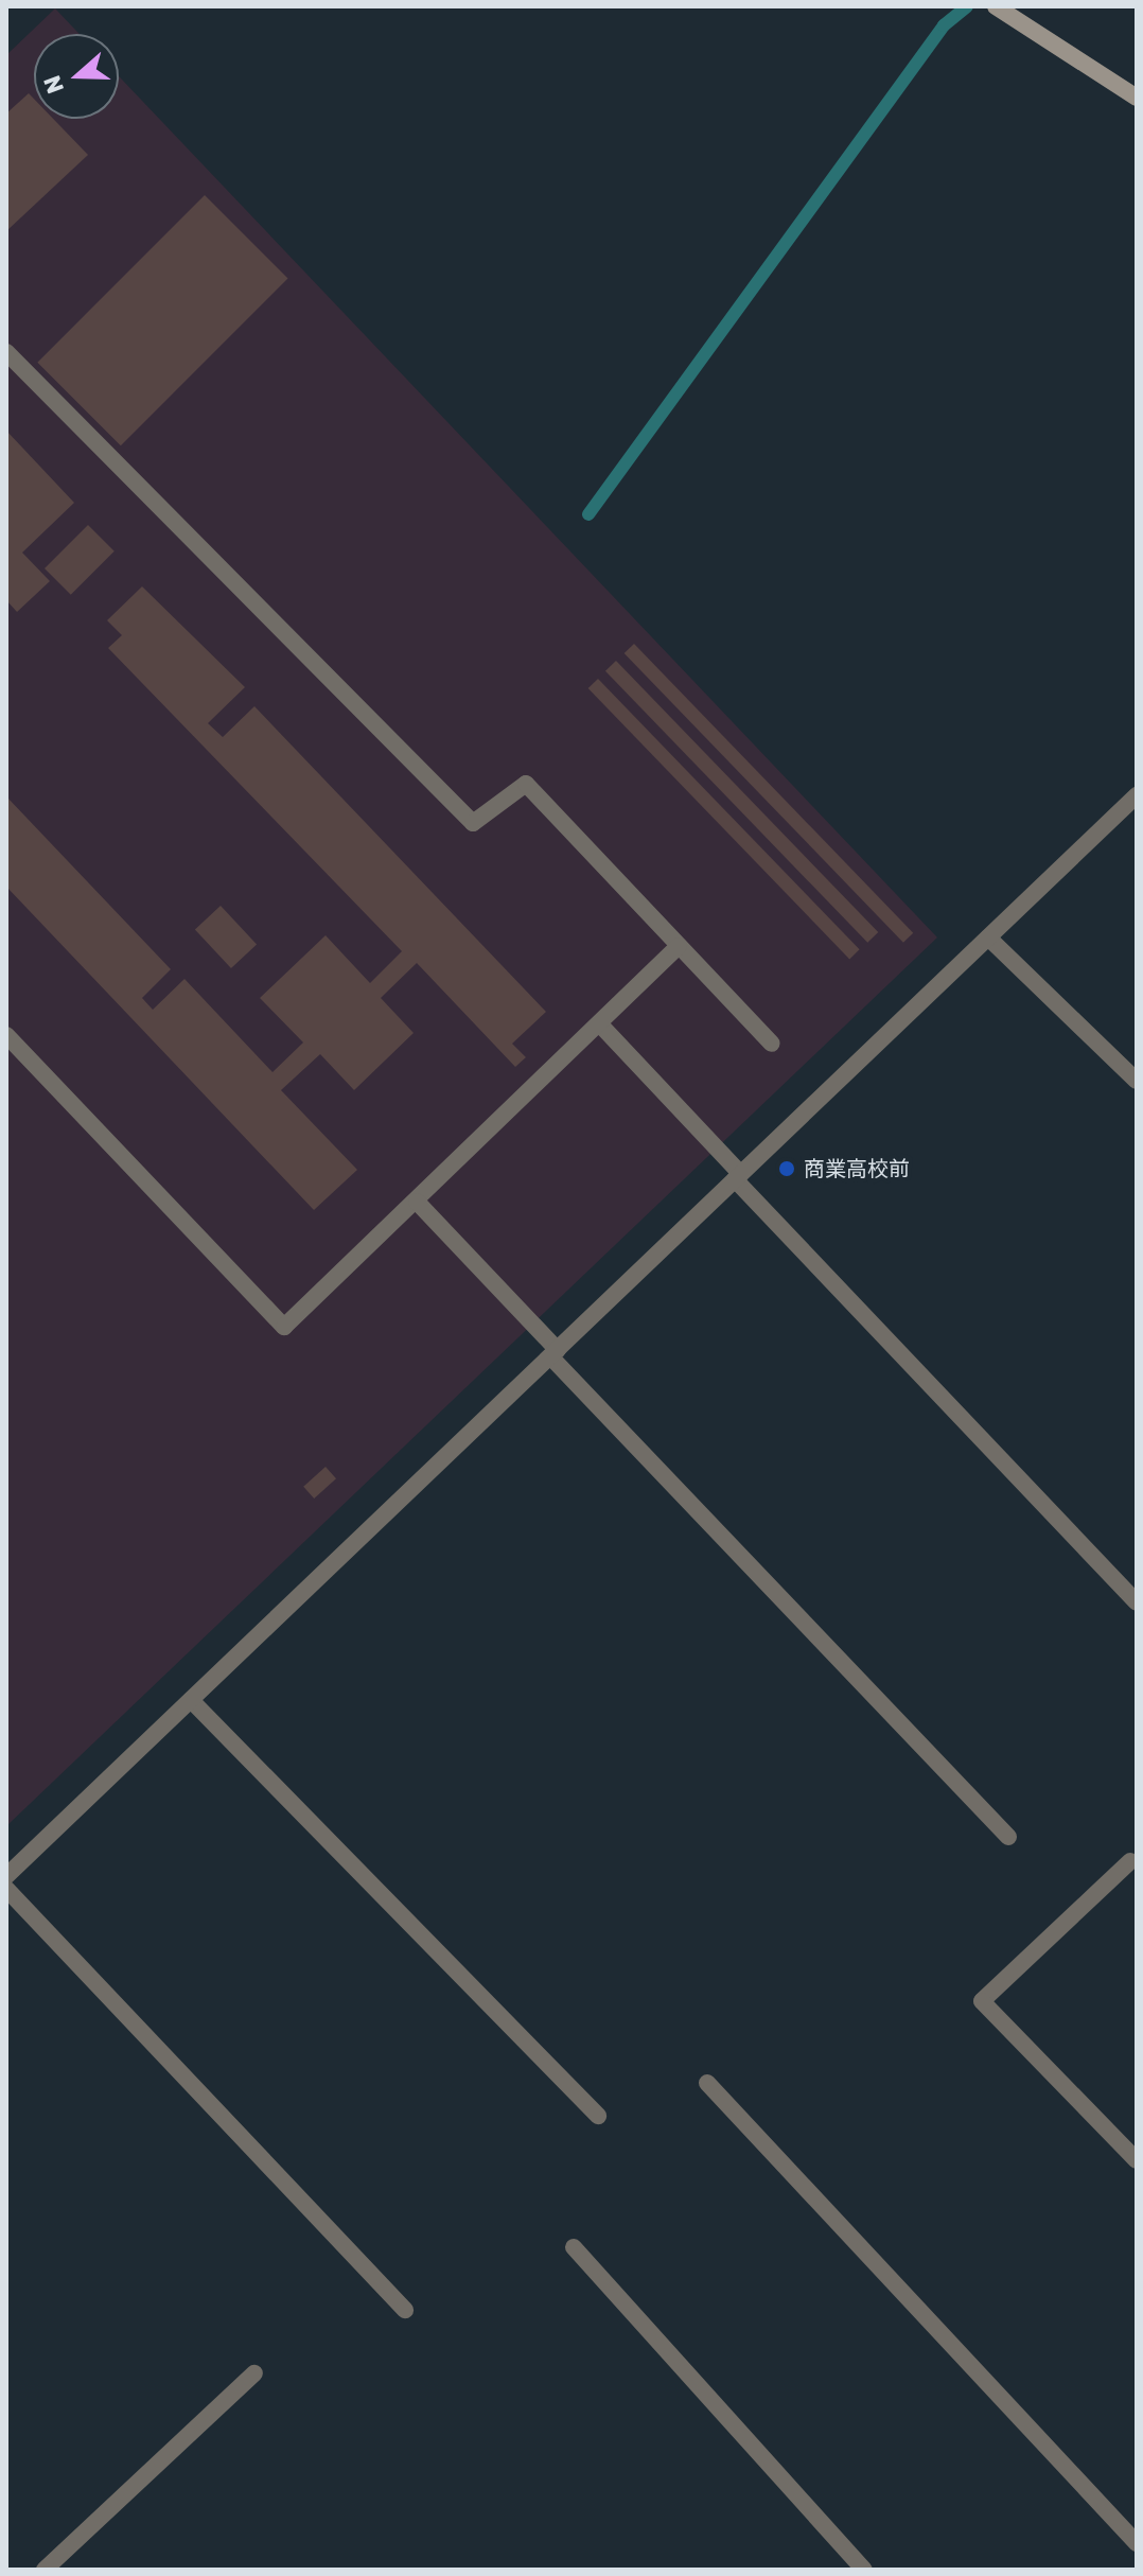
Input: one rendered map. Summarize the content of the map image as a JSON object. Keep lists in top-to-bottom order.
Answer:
{
  "places": ["商業高校前"],
  "north": "left"
}
